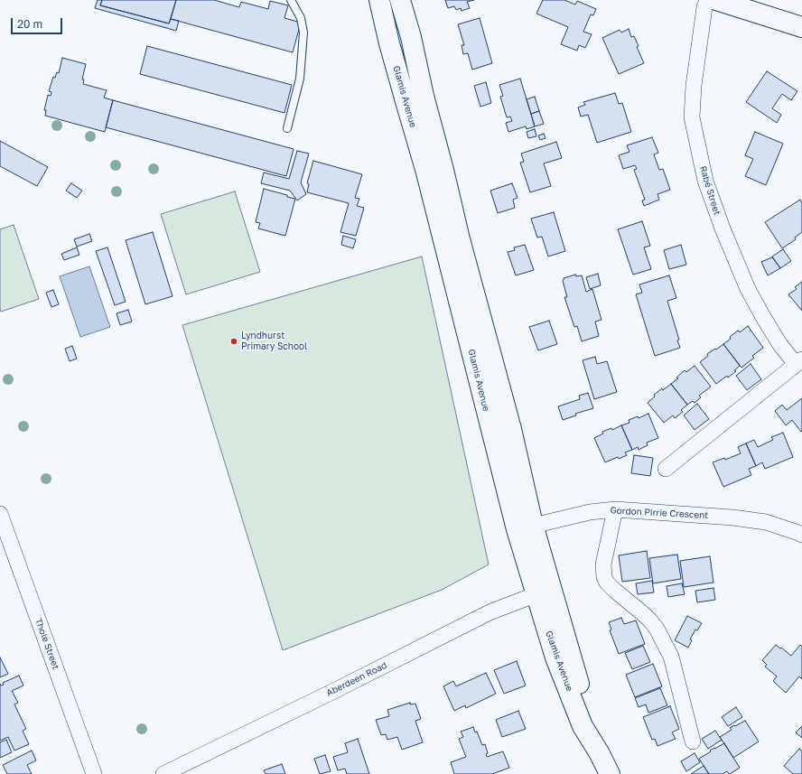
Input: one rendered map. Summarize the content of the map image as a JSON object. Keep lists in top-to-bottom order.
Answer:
{
  "streets": {
    "main road": ["Glamis Avenue"],
    "street": [
      "Rabé Street",
      "Gordon Pirrie Crescent",
      "Thole Street",
      "Aberdeen Road"
    ]
  },
  "crossings": [
    ["Glamis Avenue", "Gordon Pirrie Crescent"],
    ["Glamis Avenue", "Aberdeen Road"]
  ],
  "places": ["Lyndhurst Primary School"],
  "scale_bar": "20 m"
}
